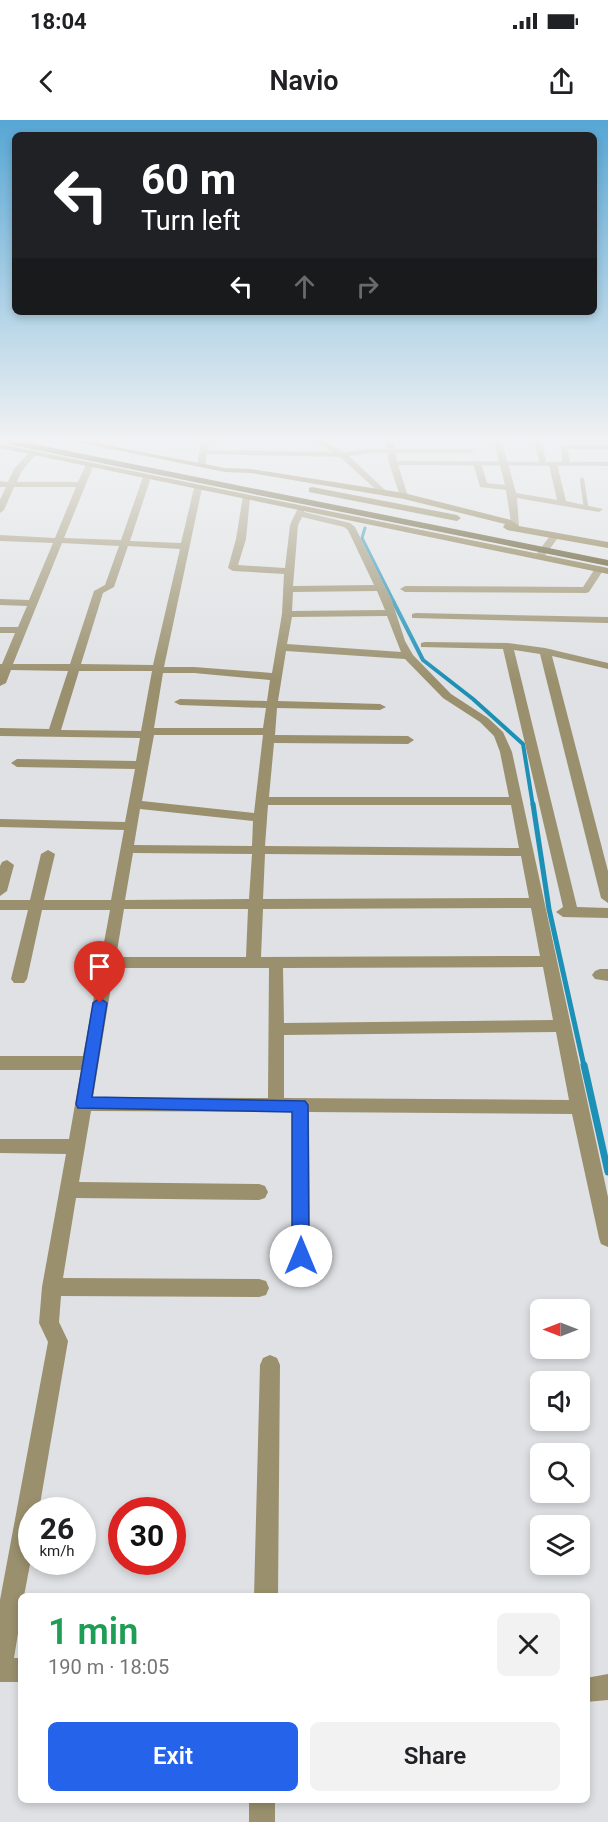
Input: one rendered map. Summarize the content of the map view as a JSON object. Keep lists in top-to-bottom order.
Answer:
{
  "north": "left",
  "page": {
    "status": "18:04",
    "header": "Navio",
    "turn": ["60 m", "Turn left"],
    "speed": "26 km/h",
    "limit": "30",
    "heading": ["1 min", "190 m · 18:05"],
    "buttons": ["Exit", "Share"]
  }
}
